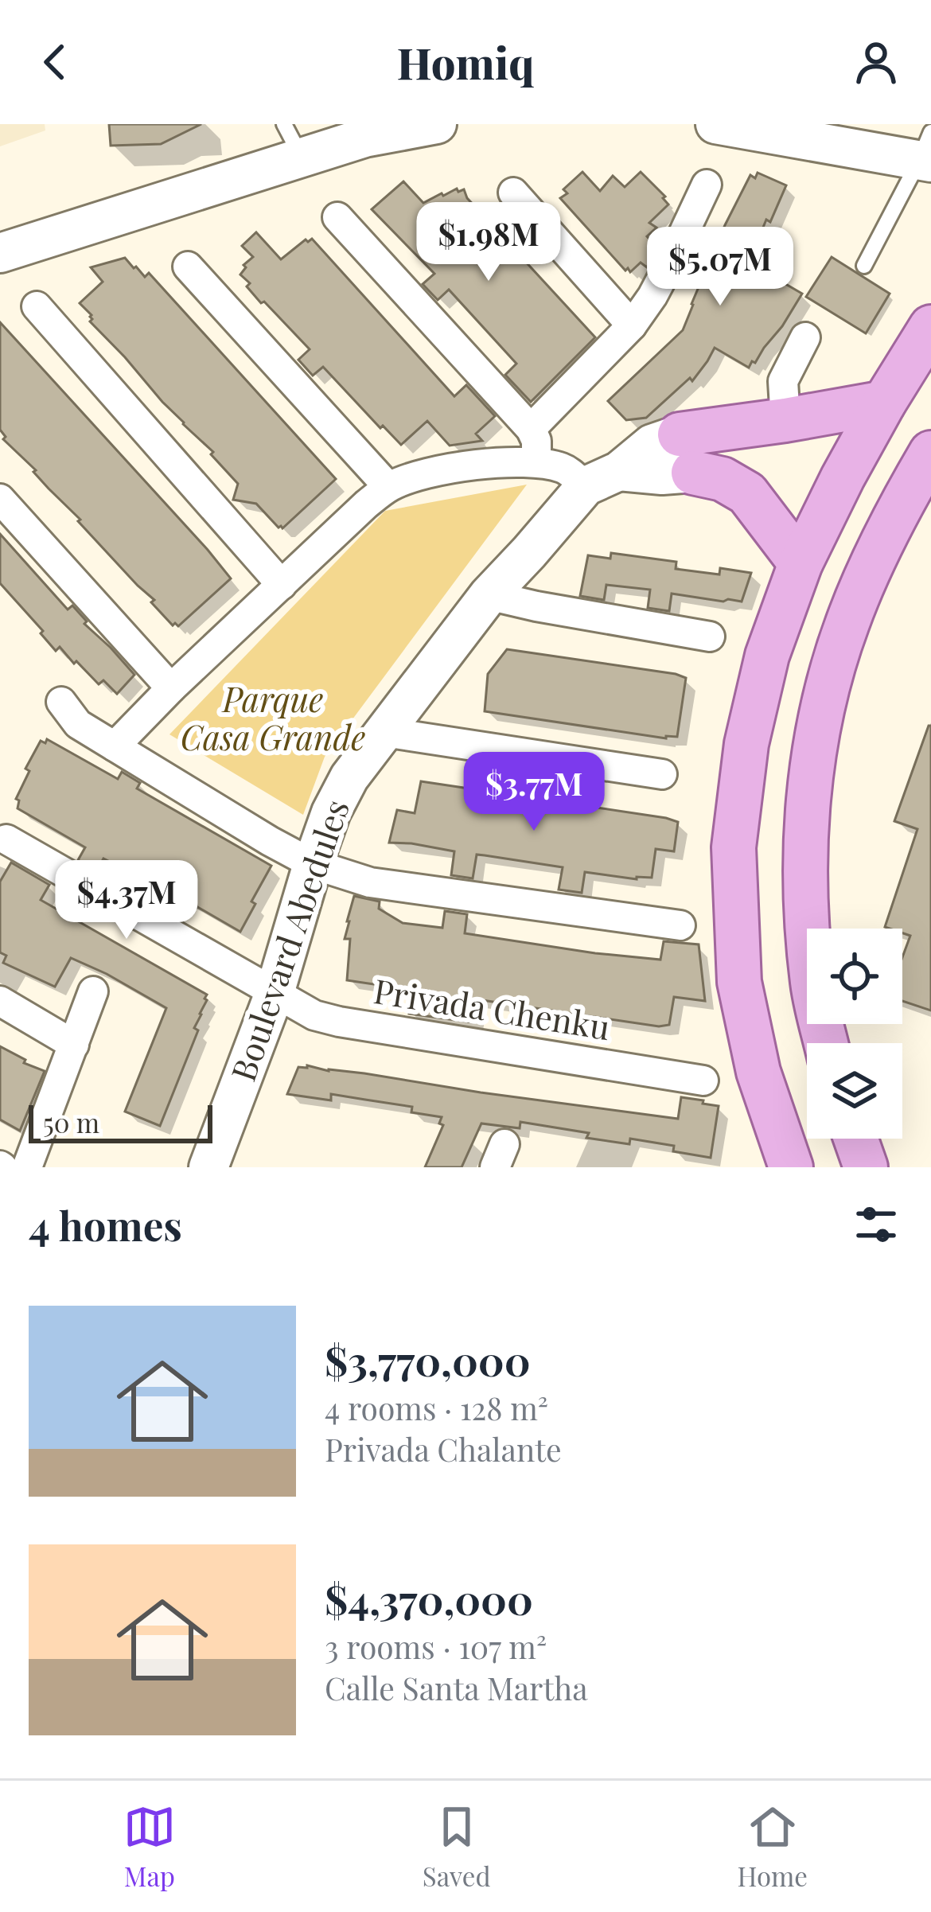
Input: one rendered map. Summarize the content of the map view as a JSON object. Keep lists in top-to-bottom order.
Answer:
{
  "streets": {
    "street": ["Boulevard Abedules", "Privada Chenku"]
  },
  "crossings": [
    ["Boulevard Abedules", "Privada Chenku"]
  ],
  "parks": ["Parque Casa Grande"],
  "scale_bar": "50 m",
  "page": {
    "header": "Homiq",
    "price": [
      "$1.98M",
      "$5.07M",
      "$3.77M",
      "$4.37M"
    ],
    "scale": "50 m",
    "heading": "4 homes",
    "list": [
      {
        "name": "$3,770,000",
        "note": "4 rooms · 128 m² · Privada Chalante"
      },
      {
        "name": "$4,370,000",
        "note": "3 rooms · 107 m² · Calle Santa Martha"
      }
    ],
    "tabs": ["Map", "Saved", "Home"]
  }
}
